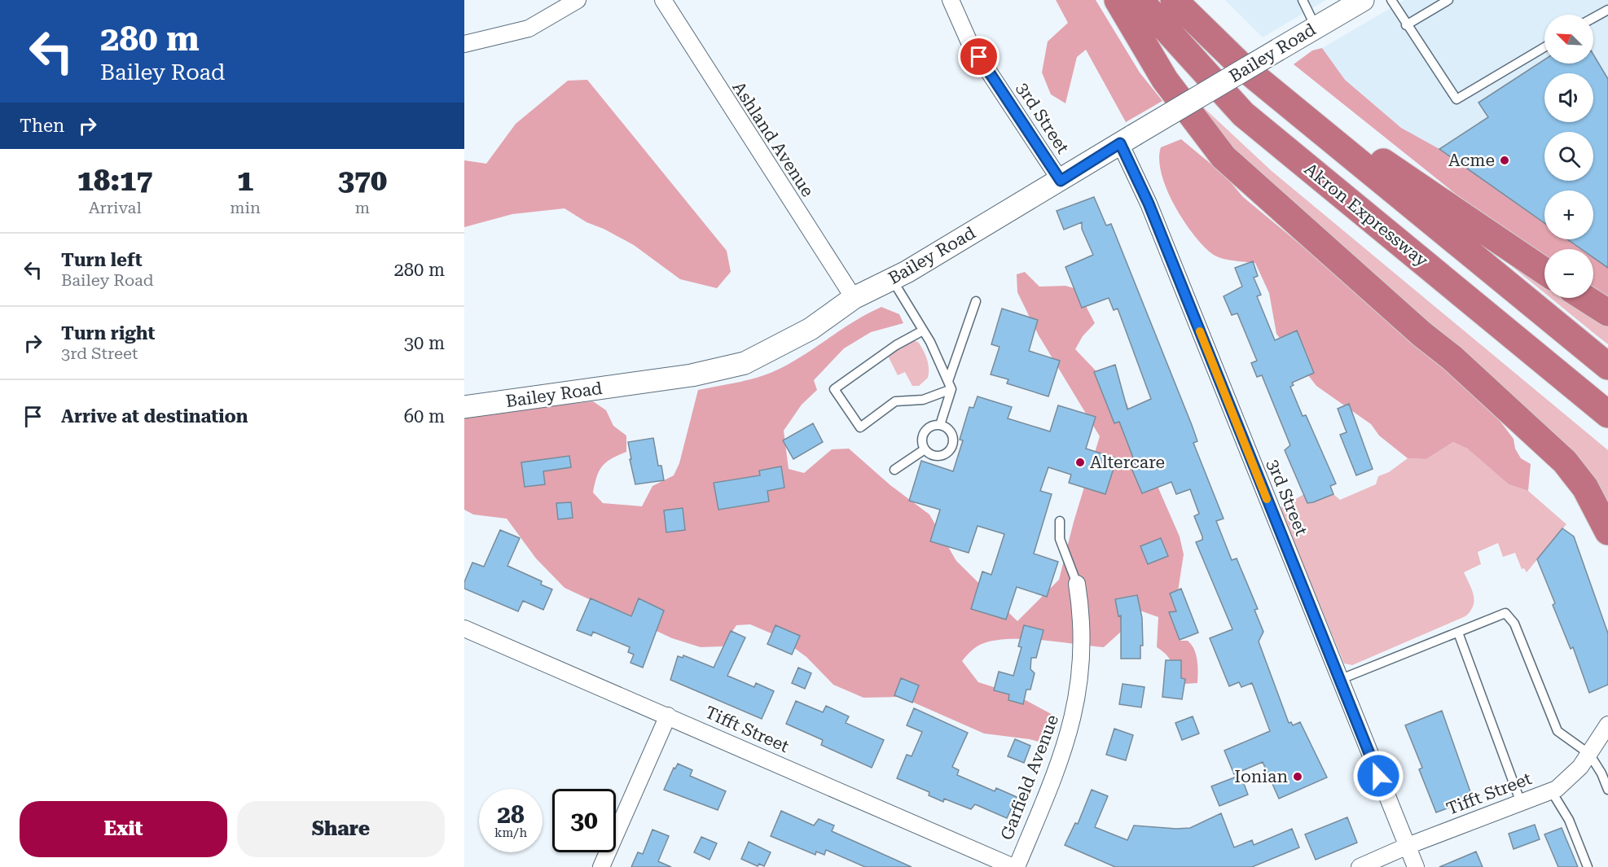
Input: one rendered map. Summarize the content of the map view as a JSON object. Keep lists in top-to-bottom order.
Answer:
{
  "streets": {
    "highway": ["Akron Expressway"],
    "street": [
      "Bailey Road",
      "3rd Street",
      "Ashland Avenue",
      "Tifft Street",
      "Garfield Avenue"
    ]
  },
  "crossings": [
    ["Bailey Road", "3rd Street"],
    ["Bailey Road", "Ashland Avenue"],
    ["3rd Street", "Tifft Street"],
    ["Tifft Street", "Garfield Avenue"]
  ],
  "places": ["Acme", "Altercare", "Ionian"],
  "north": "top left",
  "page": {
    "turn": ["280 m", "Bailey Road"],
    "map_buttons": ["+", "−"],
    "then": "Then",
    "eta": [
      "18:17",
      "Arrival",
      "1",
      "min",
      "370",
      "m"
    ],
    "list": [
      {
        "name": "Turn left",
        "note": "Bailey Road",
        "value": "280 m"
      },
      {
        "name": "Turn right",
        "note": "3rd Street",
        "value": "30 m"
      },
      {
        "name": "Arrive at destination",
        "value": "60 m"
      }
    ],
    "speed": "28 km/h",
    "limit": "30",
    "buttons": ["Exit", "Share"]
  }
}
